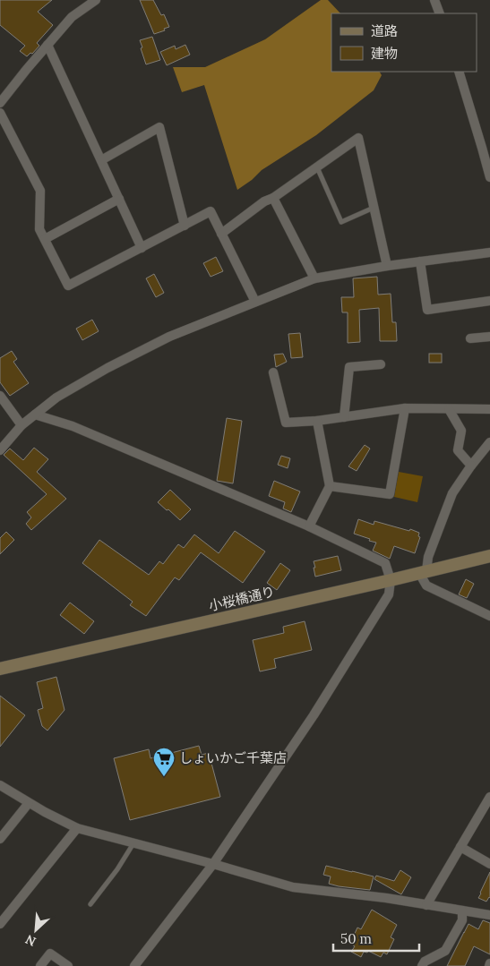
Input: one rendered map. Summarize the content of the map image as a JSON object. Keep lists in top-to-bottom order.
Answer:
{
  "streets": {
    "street": ["小桜橋通り"]
  },
  "places": {
    "supermarket": ["しょいかご千葉店"]
  },
  "legend": ["道路", "建物"],
  "scale_bar": "50 m",
  "north": "bottom left"
}
